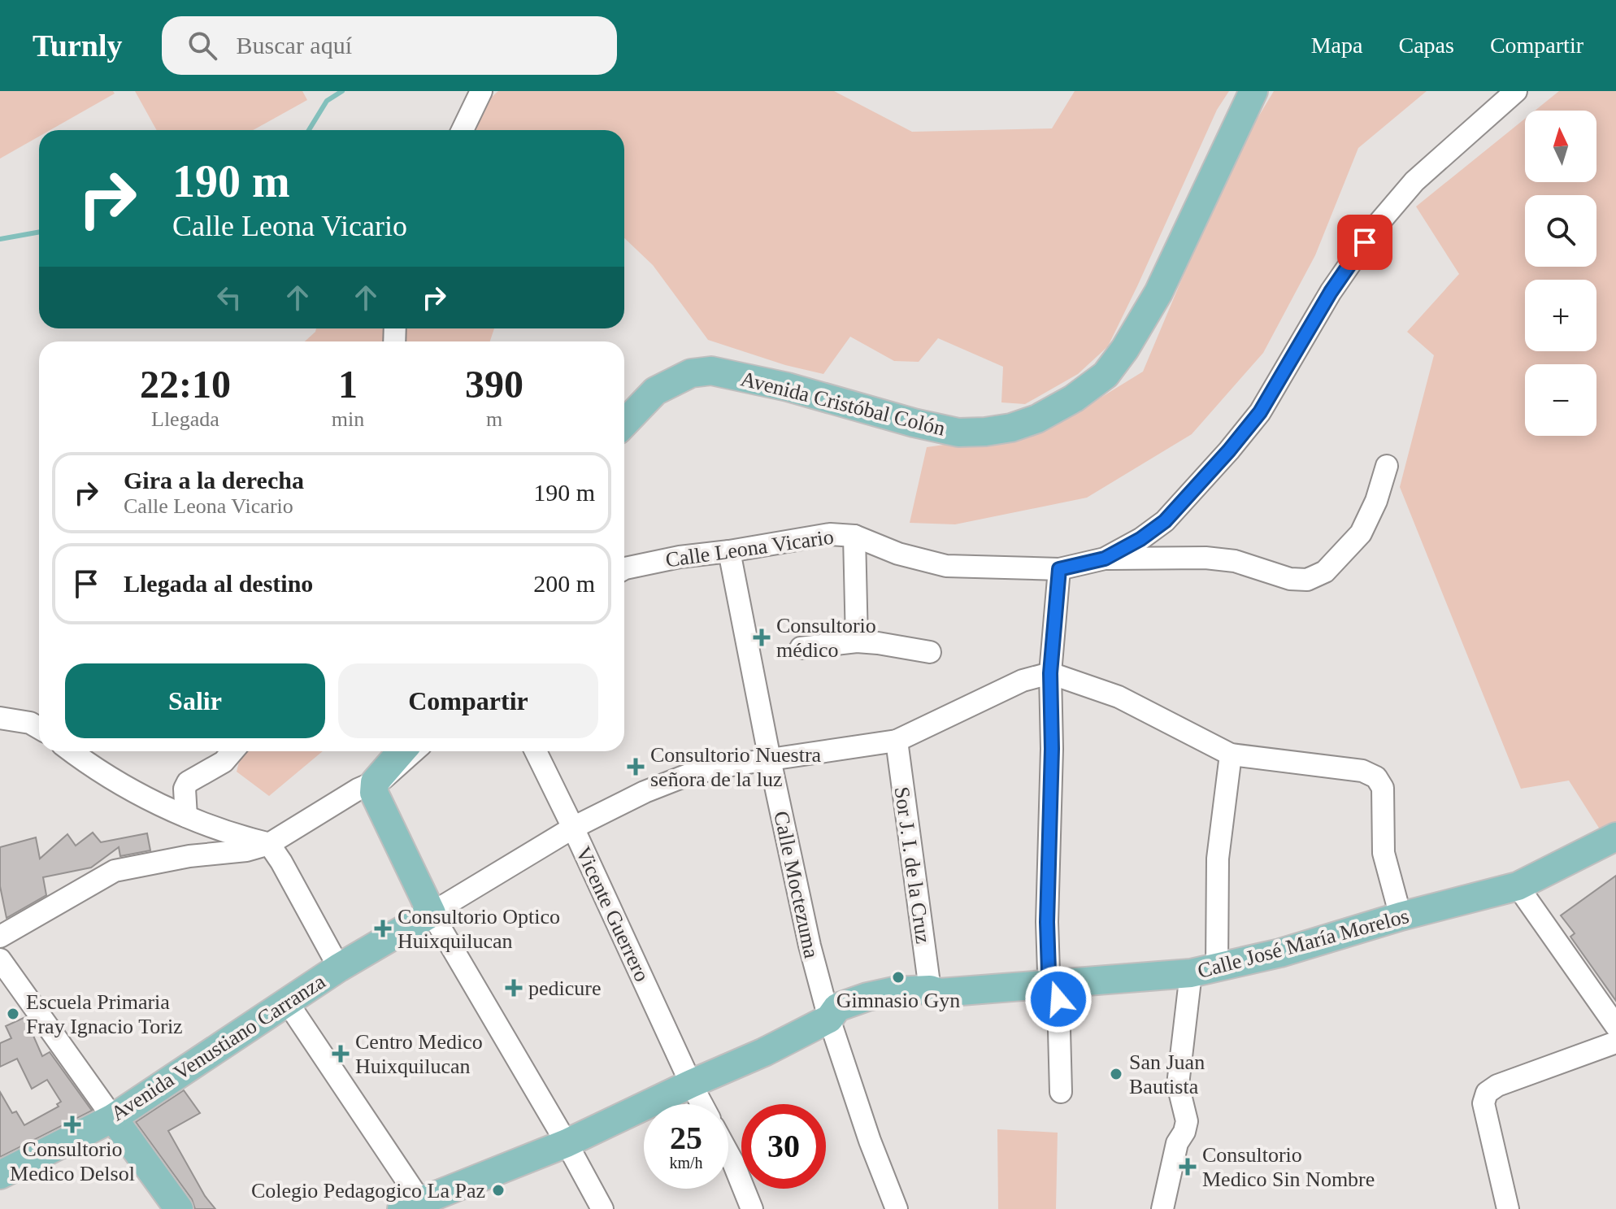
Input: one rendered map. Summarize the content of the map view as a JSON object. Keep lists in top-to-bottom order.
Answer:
{
  "streets": {
    "main road": ["Avenida Cristóbal Colón", "Calle José María Morelos", "Avenida Venustiano Carranza"],
    "street": [
      "Calle Leona Vicario",
      "Sor J. I. de la Cruz",
      "Calle Moctezuma",
      "Vicente Guerrero"
    ]
  },
  "crossings": [
    ["Calle Leona Vicario", "Calle Moctezuma"],
    ["Sor J. I. de la Cruz", "Calle José María Morelos"],
    ["Calle Moctezuma", "Calle José María Morelos"],
    ["Vicente Guerrero", "Calle José María Morelos"]
  ],
  "places": {
    "health": [
      "Consultorio médico",
      "Consultorio Nuestra señora de la luz",
      "Consultorio Optico Huixquilucan",
      "pedicure",
      "Centro Medico Huixquilucan",
      "Consultorio Medico Delsol",
      "Consultorio Medico Sin Nombre"
    ],
    "other": [
      "Gimnasio Gyn",
      "Escuela Primaria Fray Ignacio Toriz",
      "San Juan Bautista",
      "Colegio Pedagogico La Paz"
    ]
  },
  "north": "top",
  "page": {
    "header": "Turnly",
    "search": "Buscar aquí",
    "nav": ["Mapa", "Capas", "Compartir"],
    "map_buttons": ["+", "−"],
    "turn": ["190 m", "Calle Leona Vicario"],
    "eta": [
      "22:10",
      "Llegada",
      "1",
      "min",
      "390",
      "m"
    ],
    "list": [
      {
        "name": "Gira a la derecha",
        "note": "Calle Leona Vicario",
        "value": "190 m"
      },
      {
        "name": "Llegada al destino",
        "value": "200 m"
      }
    ],
    "buttons": ["Salir", "Compartir"],
    "speed": "25 km/h",
    "limit": "30"
  }
}
